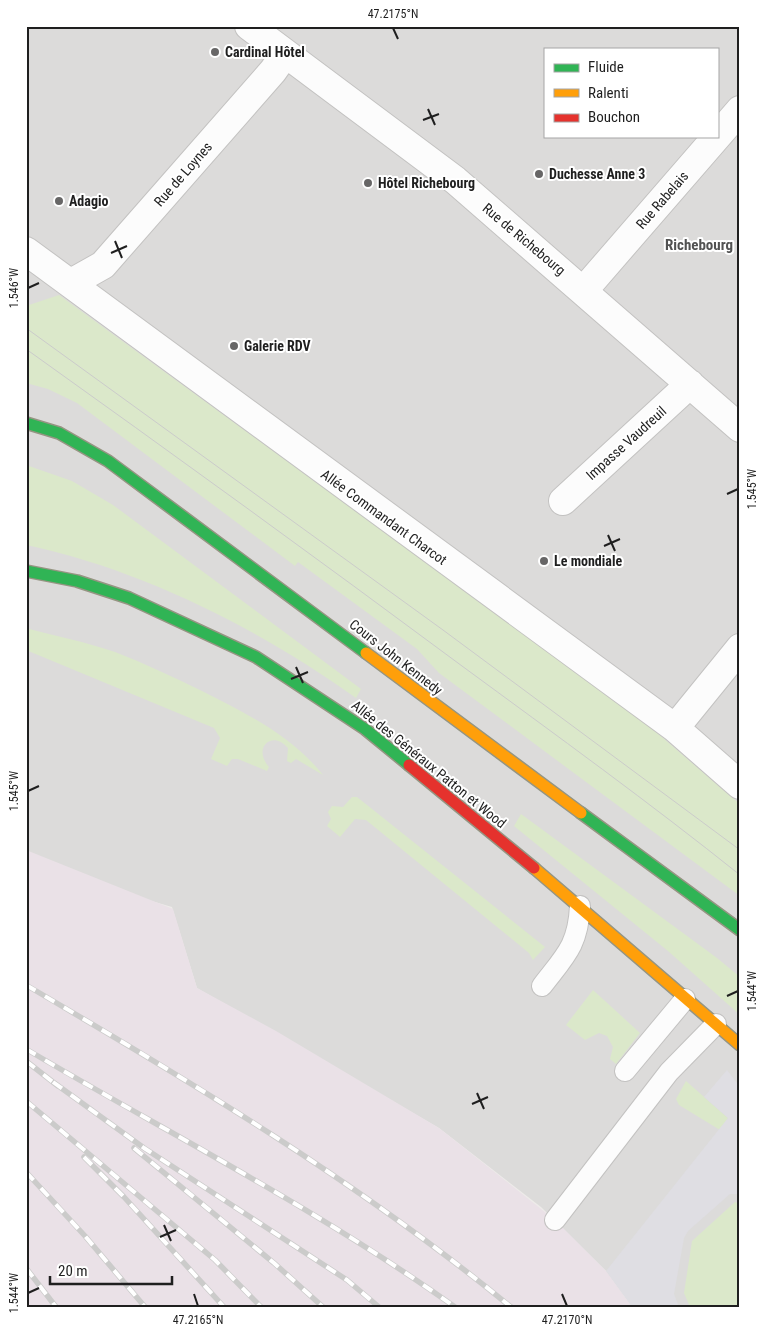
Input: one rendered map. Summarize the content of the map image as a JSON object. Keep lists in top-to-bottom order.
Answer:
{
  "streets": {
    "street": [
      "Rue de Loynes",
      "Rue Rabelais",
      "Rue de Richebourg",
      "Impasse Vaudreuil",
      "Allée Commandant Charcot",
      "Cours John Kennedy",
      "Allée des Généraux Patton et Wood"
    ]
  },
  "crossings": [
    ["Rue de Loynes", "Rue de Richebourg"],
    ["Rue de Loynes", "Allée Commandant Charcot"],
    ["Rue Rabelais", "Rue de Richebourg"],
    ["Rue de Richebourg", "Impasse Vaudreuil"]
  ],
  "districts": ["Richebourg"],
  "places": [
    "Cardinal Hôtel",
    "Duchesse Anne 3",
    "Hôtel Richebourg",
    "Adagio",
    "Galerie RDV",
    "Le mondiale"
  ],
  "legend": ["Fluide", "Ralenti", "Bouchon"],
  "scale_bar": "20 m",
  "coordinates": [
    "47.2175°N",
    "1.546°W",
    "1.545°W",
    "1.544°W",
    "47.2165°N",
    "47.2170°N"
  ]
}
